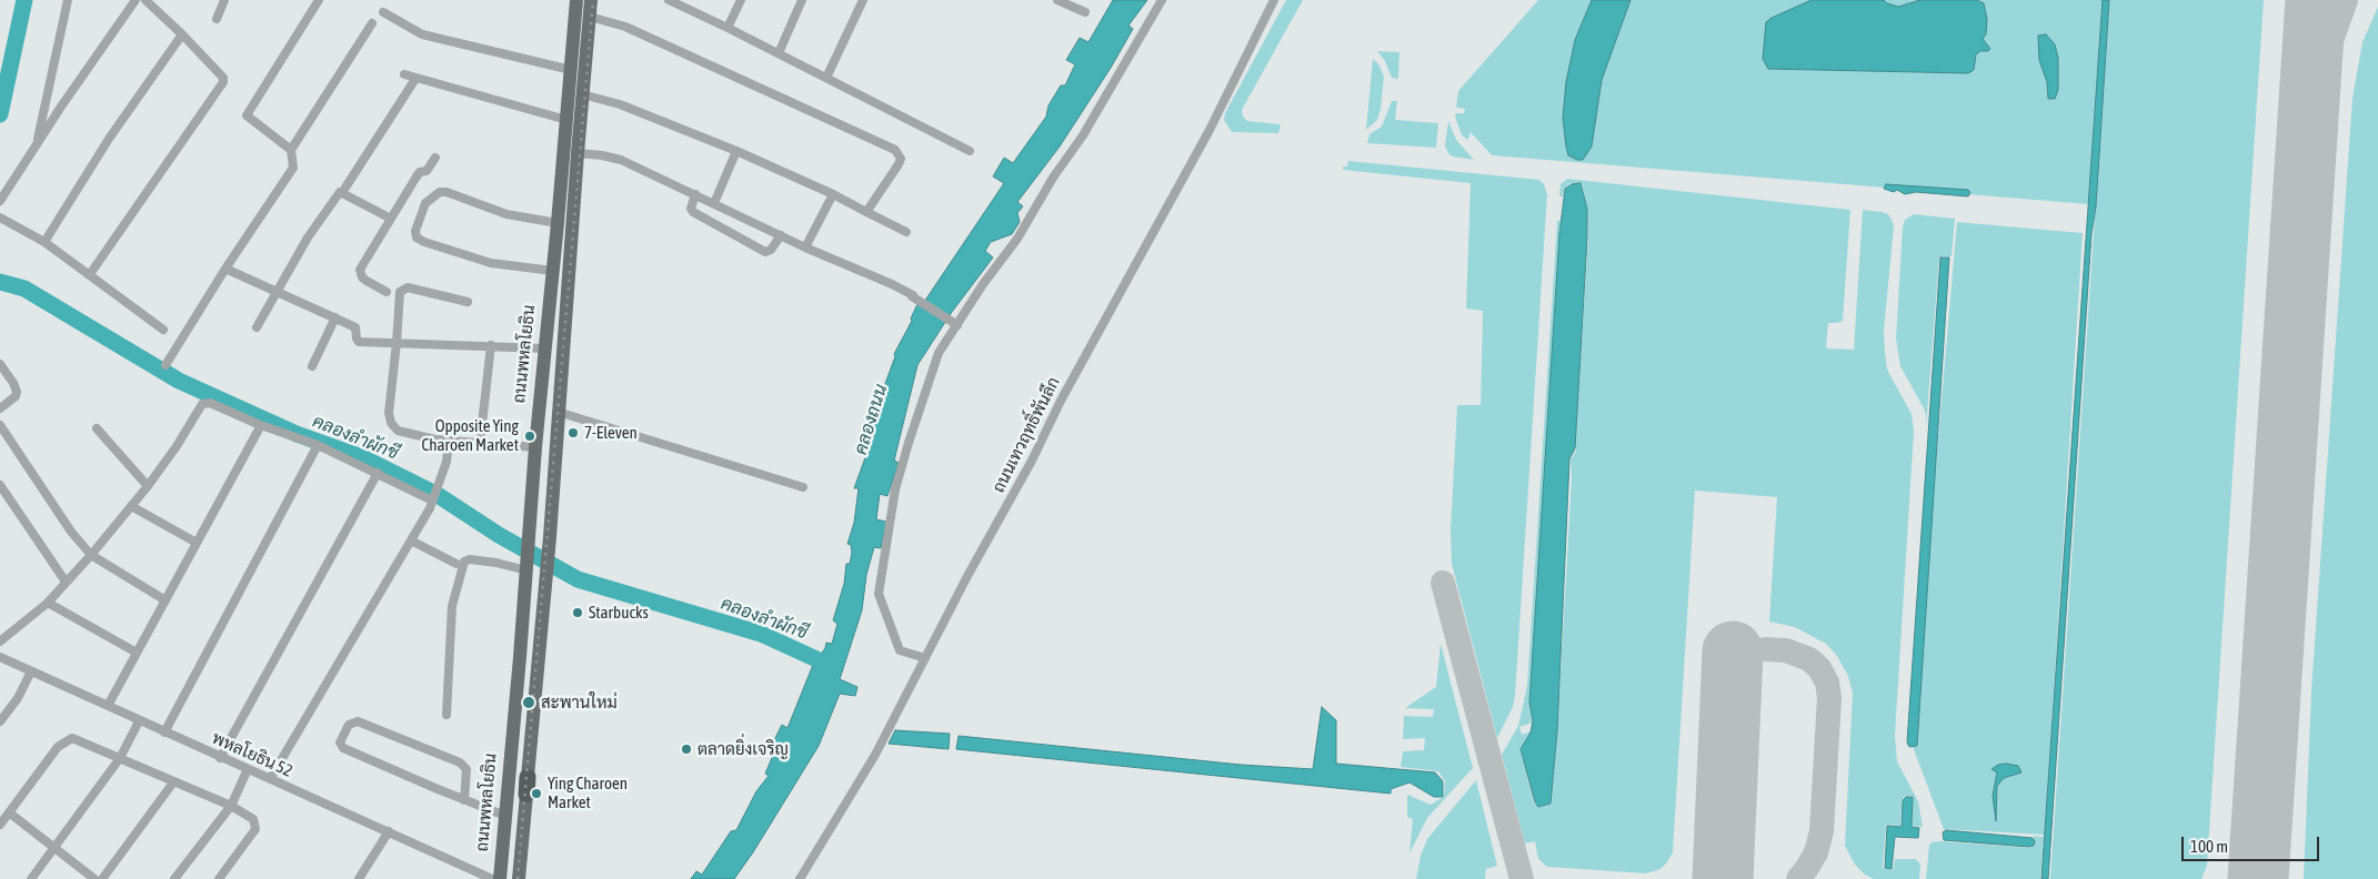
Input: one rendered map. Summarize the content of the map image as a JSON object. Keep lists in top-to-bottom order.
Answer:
{
  "streets": {
    "highway": ["ถนนพหลโยธิน"],
    "street": ["ถนนเทวฤทธิ์พันลึก", "พหลโยธิน 52"]
  },
  "water": ["คลองถนน", "คลองลำผักชี"],
  "places": [
    "7-Eleven",
    "Opposite Ying Charoen Market",
    "Starbucks",
    "สะพานใหม่",
    "ตลาดยิ่งเจริญ",
    "Ying Charoen Market"
  ],
  "scale_bar": "100 m"
}
